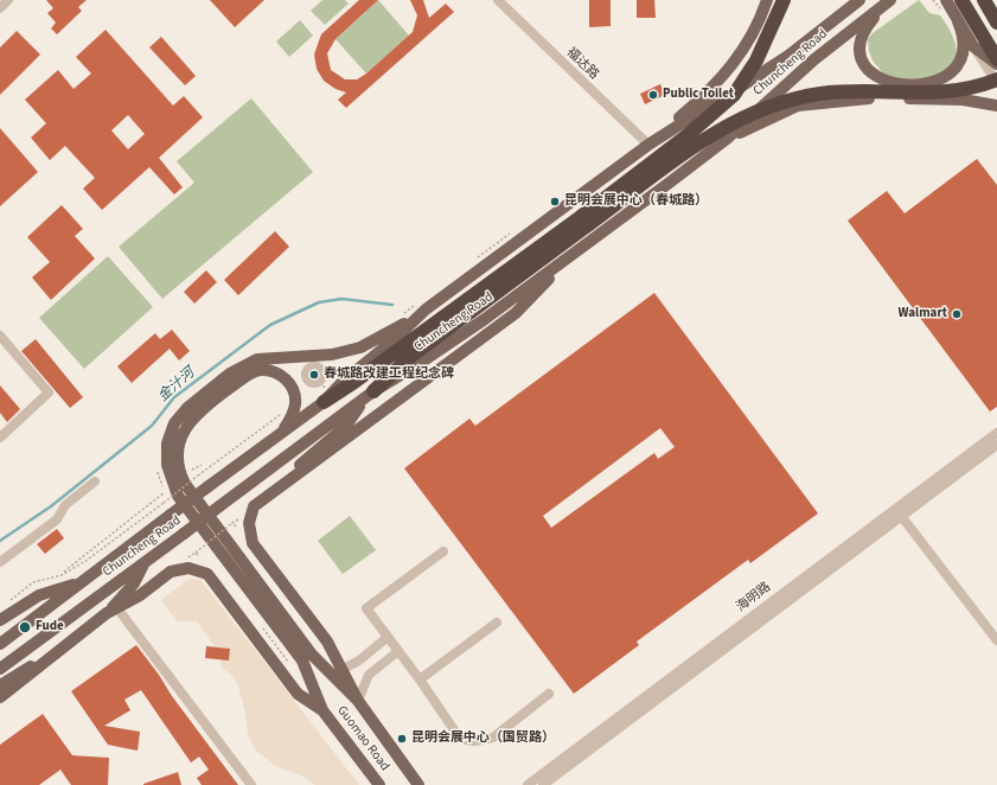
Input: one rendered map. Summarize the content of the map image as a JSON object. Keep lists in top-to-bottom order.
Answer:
{
  "streets": {
    "main road": ["Chuncheng Road", "Guomao Road"],
    "street": ["福达路", "海明路"]
  },
  "crossings": [
    ["Chuncheng Road", "福达路"],
    ["Chuncheng Road", "Guomao Road"]
  ],
  "water": ["金汁河"],
  "places": [
    "Public Toilet",
    "昆明会展中心（春城路）",
    "Walmart",
    "春城路改建工程纪念碑",
    "Fude",
    "昆明会展中心（国贸路）"
  ]
}
